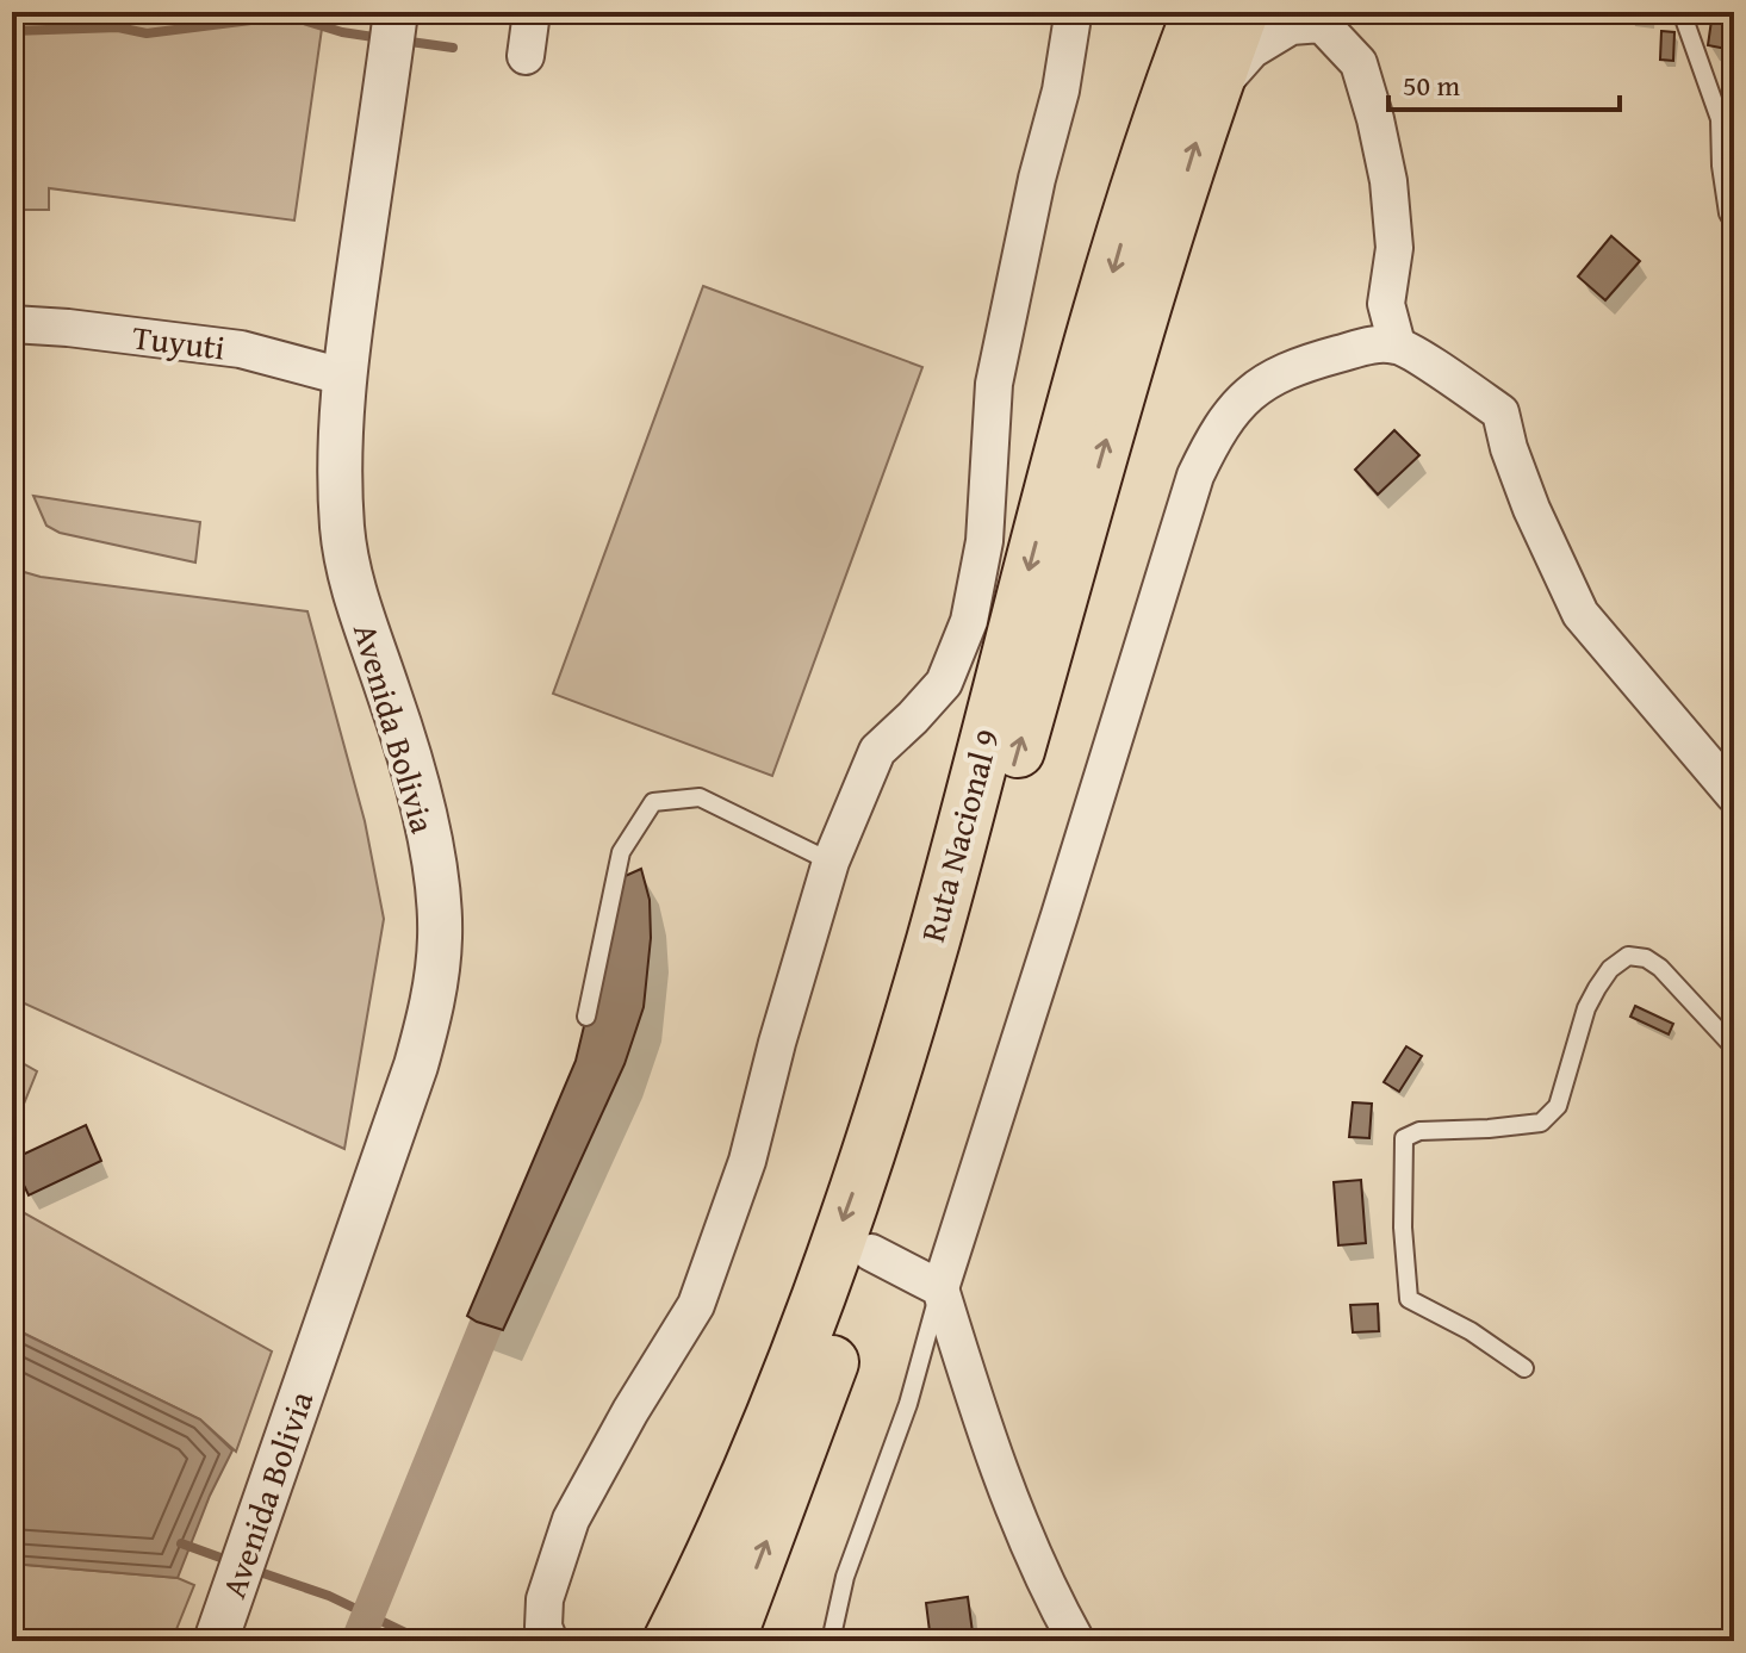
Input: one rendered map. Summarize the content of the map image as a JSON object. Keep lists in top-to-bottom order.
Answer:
{
  "streets": {
    "highway": ["Ruta Nacional 9"],
    "street": ["Tuyuti", "Avenida Bolivia"]
  },
  "crossings": [
    ["Tuyuti", "Avenida Bolivia"]
  ],
  "scale_bar": "50 m"
}
